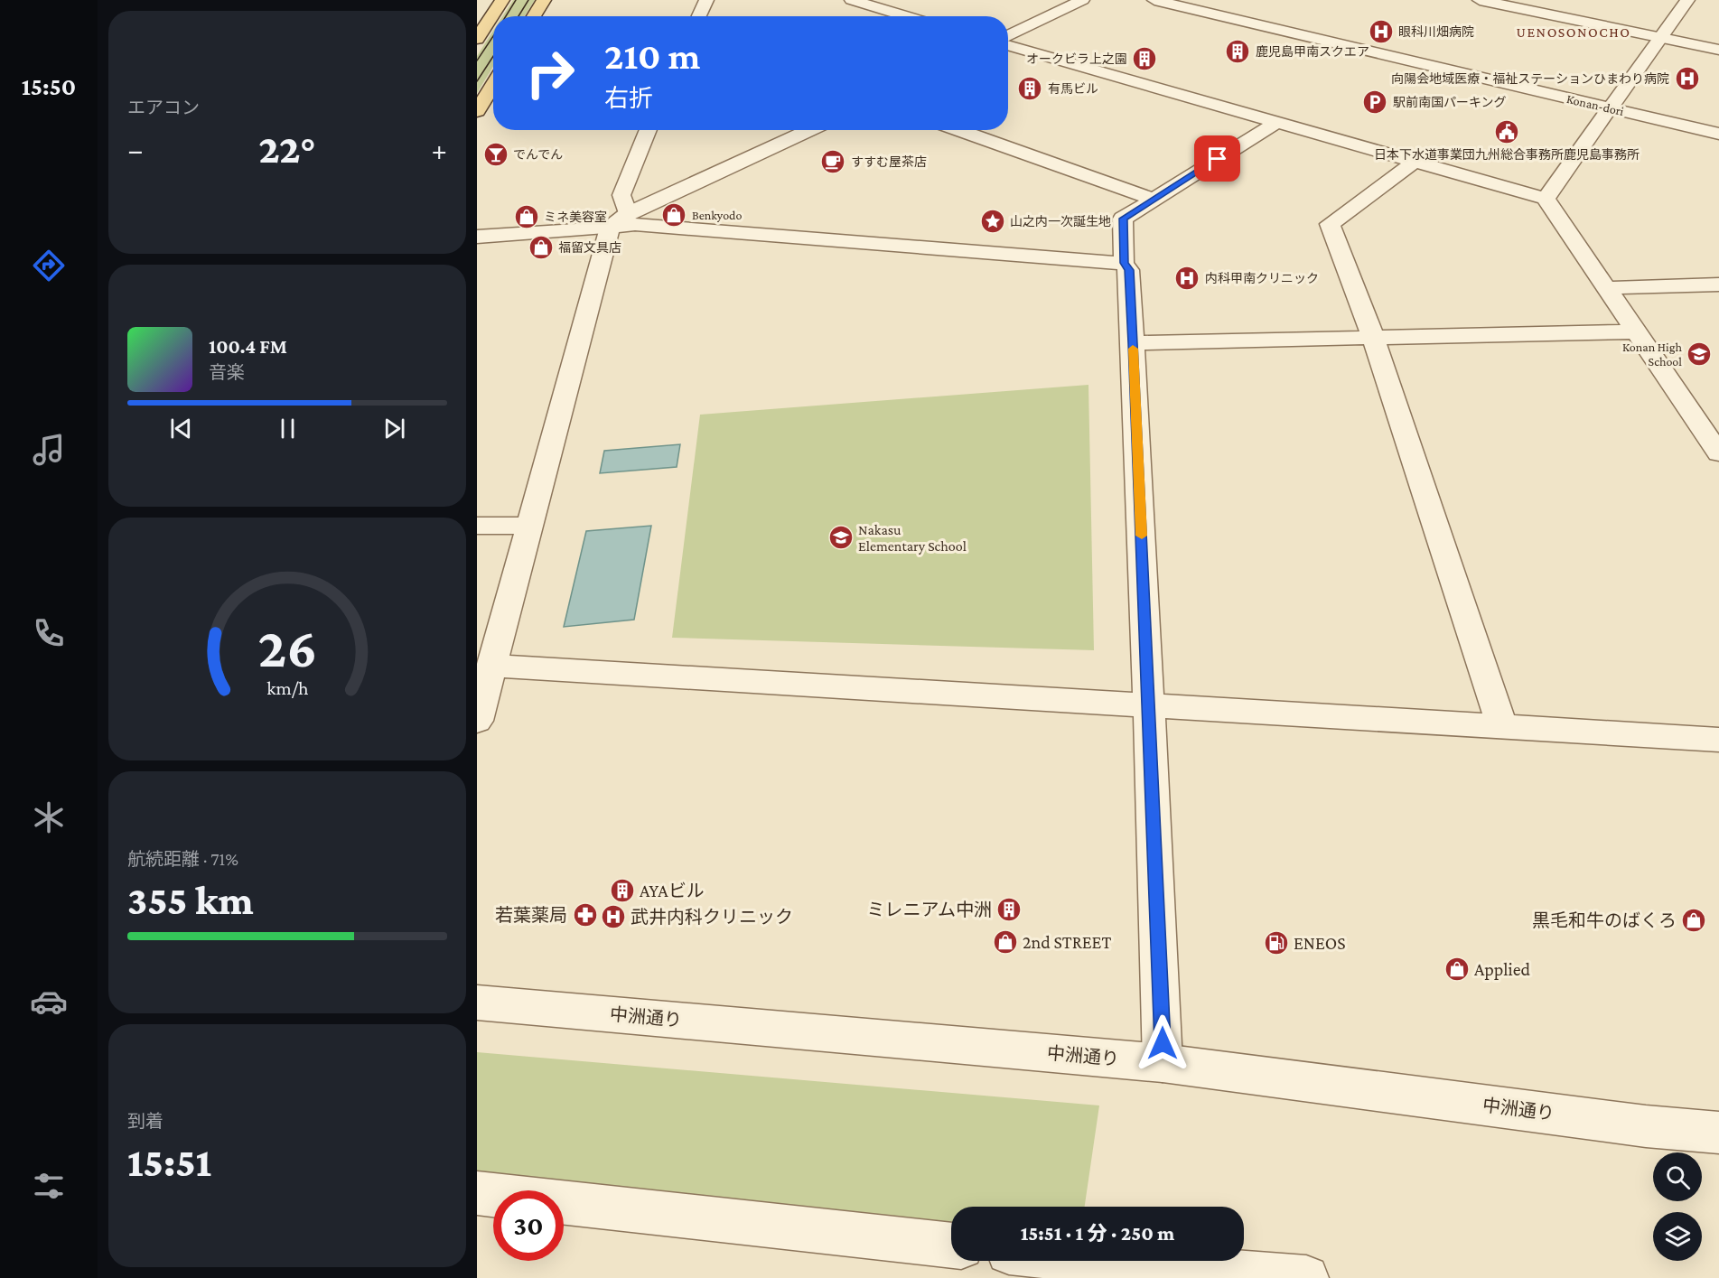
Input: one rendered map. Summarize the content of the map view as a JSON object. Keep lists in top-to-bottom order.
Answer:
{
  "streets": {
    "street": ["Konan-dori", "中洲通り"]
  },
  "districts": ["UENOSONOCHO"],
  "places": {
    "hospital": [
      "眼科川畑病院",
      "向陽会地域医療・福祉ステーションひまわり病院",
      "内科甲南クリニック",
      "武井内科クリニック"
    ],
    "building": [
      "鹿児島甲南スクエア",
      "オークビラ上之園",
      "有馬ビル",
      "AYAビル",
      "ミレニアム中洲"
    ],
    "parking": ["駅前南国パーキング"],
    "public building": ["日本下水道事業団九州総合事務所鹿児島事務所"],
    "bar": ["でんでん"],
    "cafe": ["すすむ屋茶店"],
    "shop": [
      "Benkyodo",
      "ミネ美容室",
      "福留文具店",
      "黒毛和牛のばくろ",
      "2nd STREET",
      "Applied"
    ],
    "place": ["山之内一次誕生地"],
    "school or university": ["Konan High School", "Nakasu Elementary School"],
    "pharmacy": ["若葉薬局"],
    "fuel station": ["ENEOS"]
  },
  "page": {
    "tabs": "15:50",
    "tile": [
      "エアコン",
      ["航続距離 · 71%", "355 km"],
      ["到着", "15:51"]
    ],
    "turn": ["210 m", "右折"],
    "heat": ["−", "22°", "+"],
    "song": ["100.4 FM", "音楽"],
    "limit": "30",
    "trip": "15:51 · 1 分 · 250 m",
    "gauge": ["26", "km/h"]
  }
}
